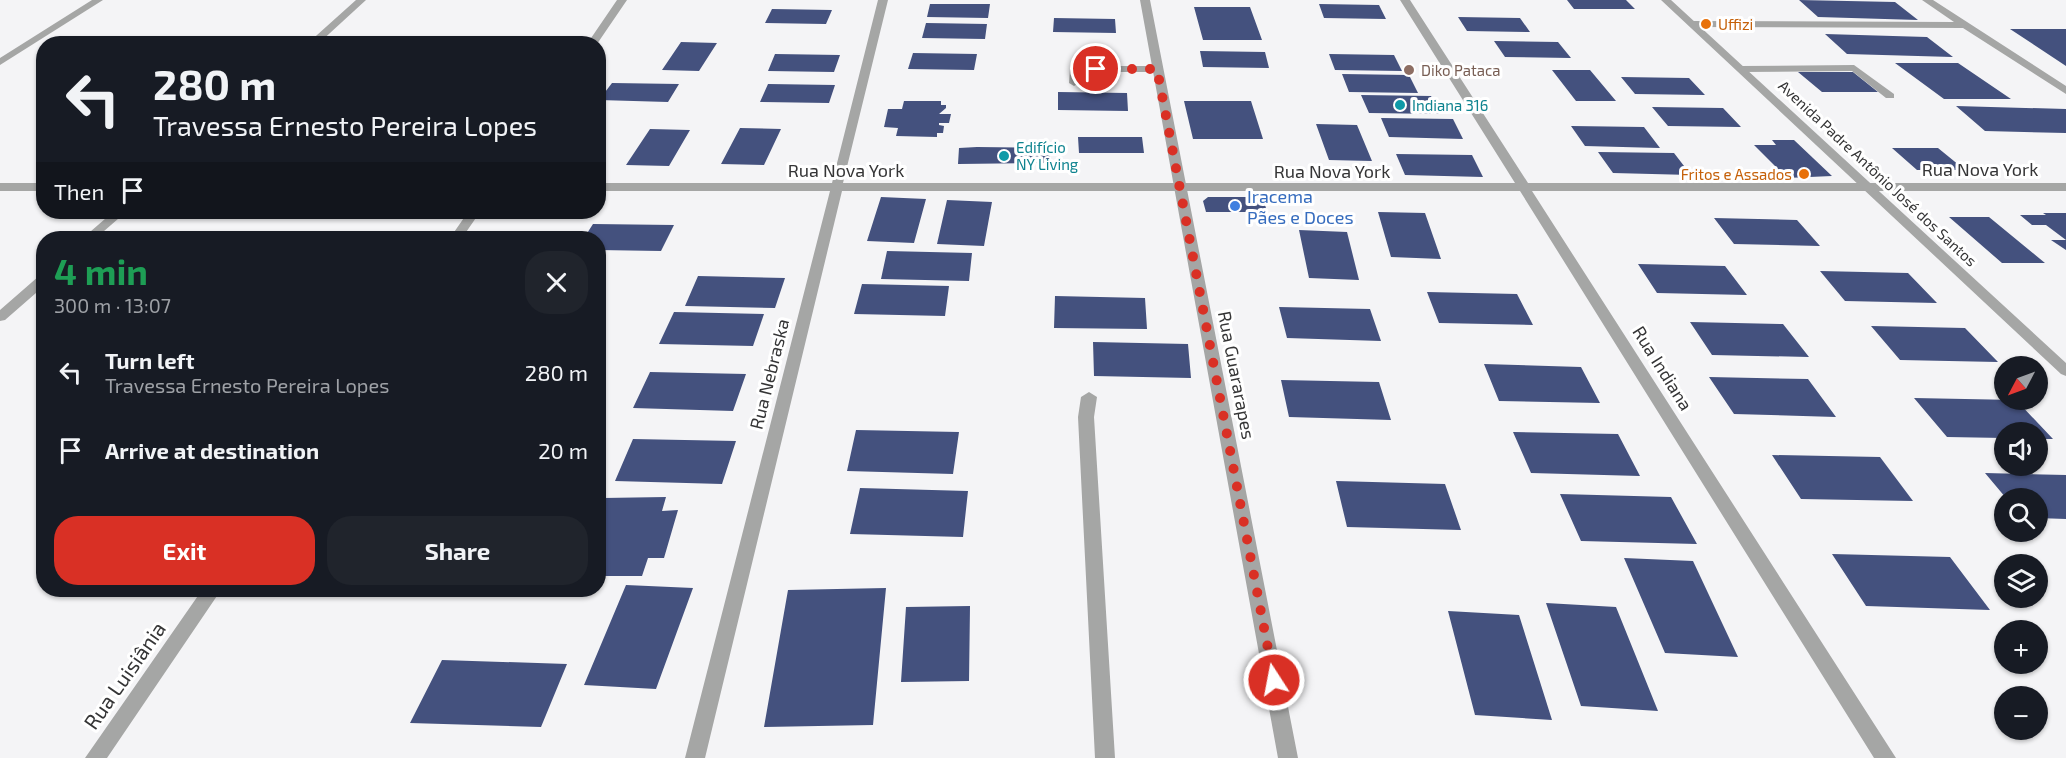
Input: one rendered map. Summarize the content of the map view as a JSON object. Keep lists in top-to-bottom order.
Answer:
{
  "streets": {
    "street": [
      "Rua Nova York",
      "Avenida Padre Antônio José dos Santos",
      "Rua Indiana",
      "Rua Nebraska",
      "Rua Guararapes",
      "Rua Luisiânia"
    ]
  },
  "crossings": [
    ["Rua Nova York", "Avenida Padre Antônio José dos Santos"],
    ["Rua Nova York", "Rua Indiana"],
    ["Rua Nova York", "Rua Nebraska"],
    ["Rua Nova York", "Rua Guararapes"]
  ],
  "places": [
    "Uffizi",
    "Diko Pataca",
    "Indiana 316",
    "Edifício NY Living",
    "Fritos e Assados",
    "Iracema Pães e Doces"
  ],
  "north": "bottom left",
  "page": {
    "turn": ["280 m", "Travessa Ernesto Pereira Lopes"],
    "then": "Then",
    "heading": ["4 min", "300 m · 13:07"],
    "list": [
      {
        "name": "Turn left",
        "note": "Travessa Ernesto Pereira Lopes",
        "value": "280 m"
      },
      {
        "name": "Arrive at destination",
        "value": "20 m"
      }
    ],
    "map_buttons": ["+", "−"],
    "buttons": ["Exit", "Share"]
  }
}
